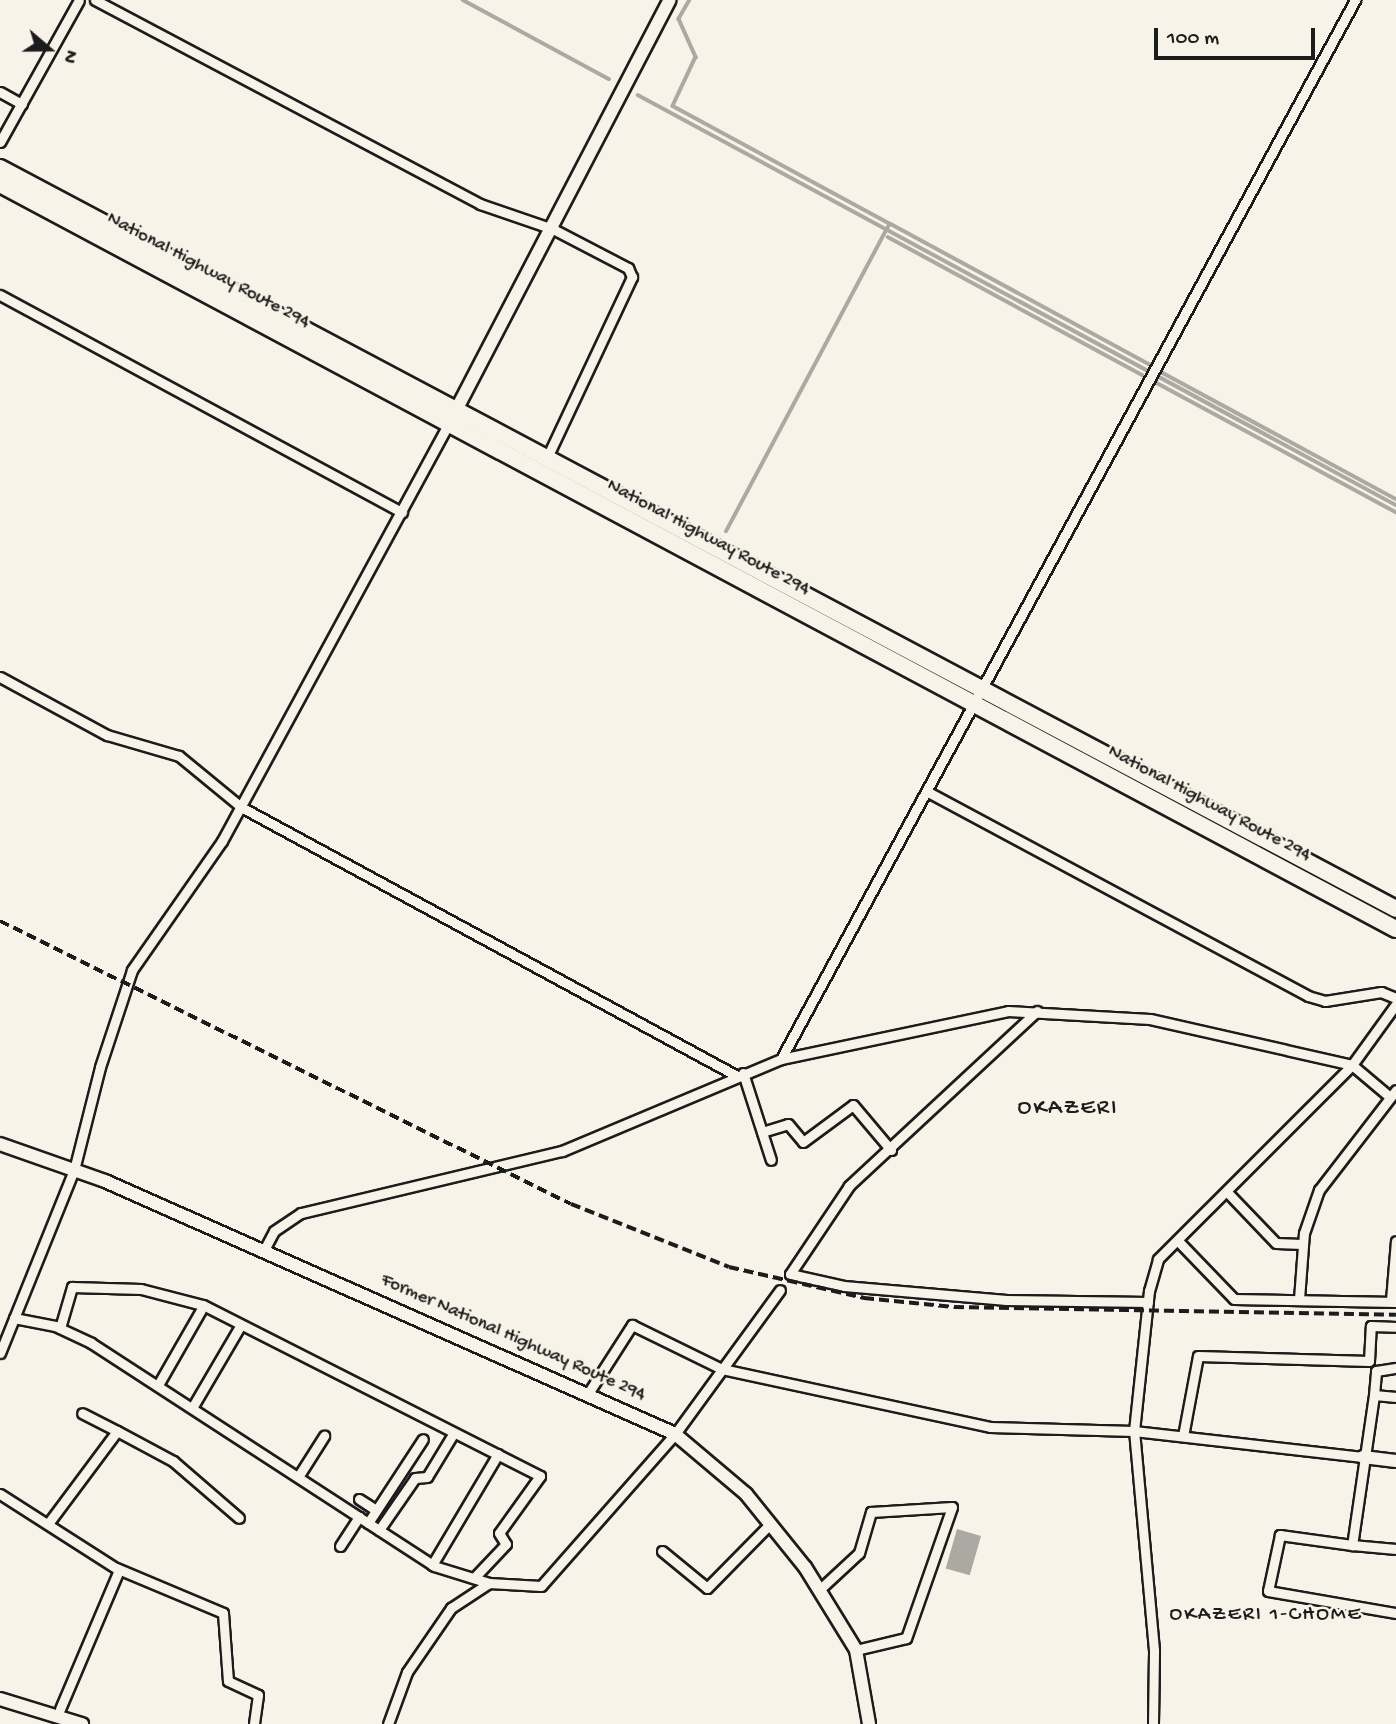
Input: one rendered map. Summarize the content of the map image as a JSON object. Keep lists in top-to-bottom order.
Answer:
{
  "streets": {
    "highway": ["National Highway Route 294"],
    "street": ["Former National Highway Route 294"]
  },
  "districts": ["OKAZERI", "OKAZERI 1-CHOME"],
  "scale_bar": "100 m",
  "north": "right"
}
